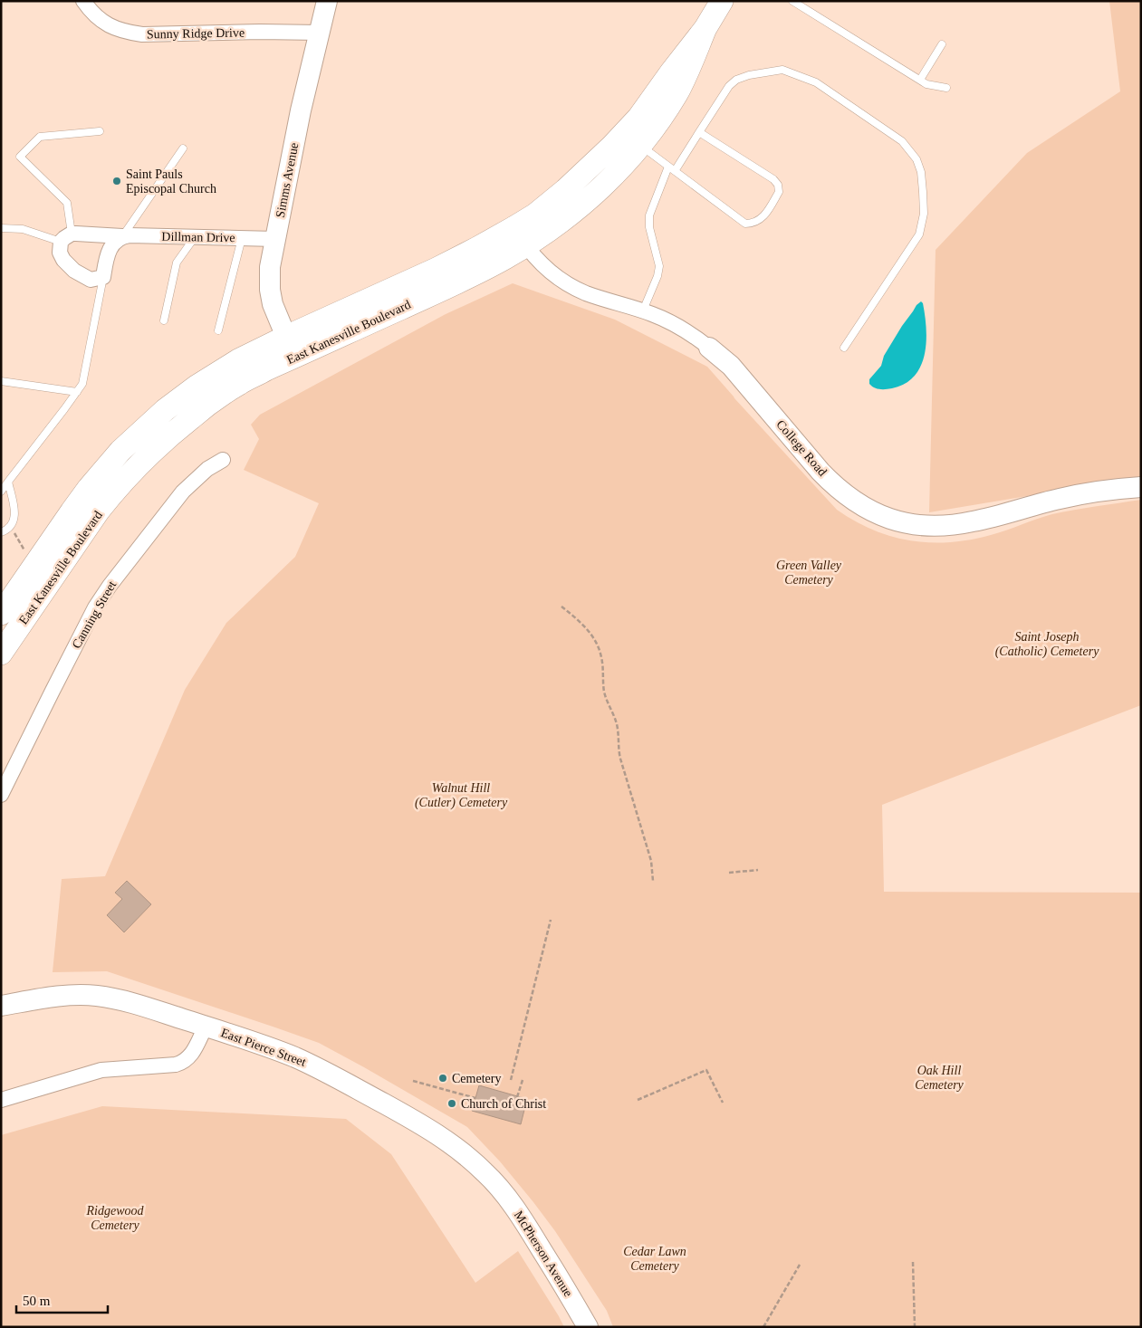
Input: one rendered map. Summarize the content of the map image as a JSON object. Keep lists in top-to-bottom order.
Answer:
{
  "streets": {
    "main road": ["East Kanesville Boulevard"],
    "street": [
      "Sunny Ridge Drive",
      "Simms Avenue",
      "Dillman Drive",
      "College Road",
      "Canning Street",
      "East Pierce Street",
      "McPherson Avenue"
    ]
  },
  "crossings": [
    ["Sunny Ridge Drive", "Simms Avenue"],
    ["Simms Avenue", "Dillman Drive"],
    ["Simms Avenue", "East Kanesville Boulevard"],
    ["East Kanesville Boulevard", "College Road"],
    ["East Pierce Street", "McPherson Avenue"]
  ],
  "parks": [
    "Green Valley Cemetery",
    "Saint Joseph (Catholic) Cemetery",
    "Walnut Hill (Cutler) Cemetery",
    "Oak Hill Cemetery",
    "Ridgewood Cemetery",
    "Cedar Lawn Cemetery"
  ],
  "places": ["Saint Pauls Episcopal Church", "Cemetery", "Church of Christ"],
  "scale_bar": "50 m"
}
